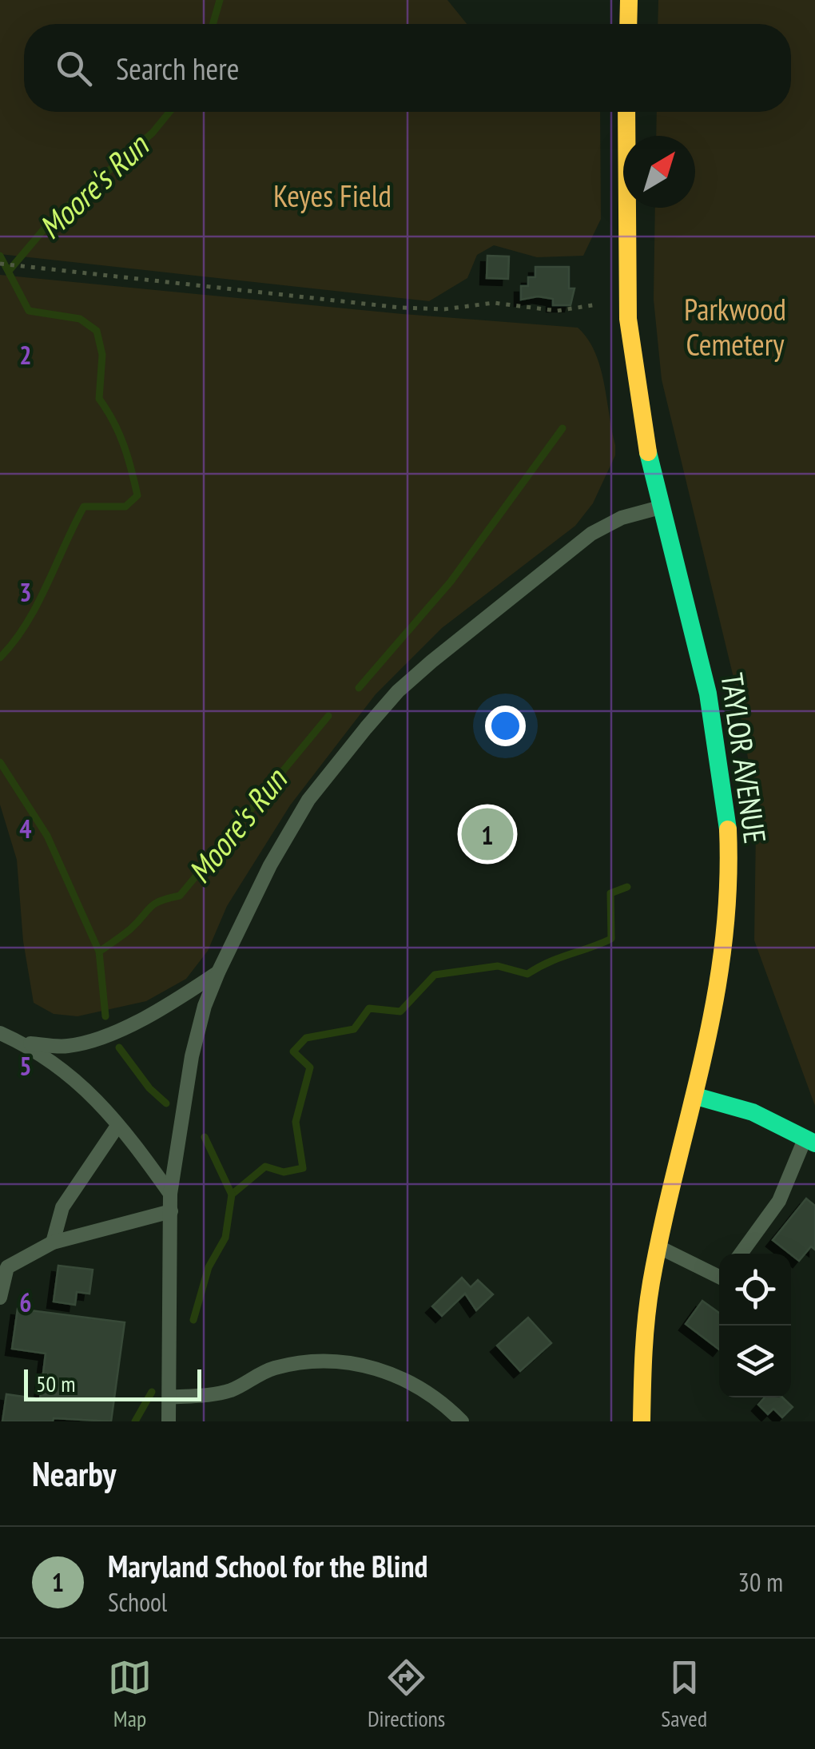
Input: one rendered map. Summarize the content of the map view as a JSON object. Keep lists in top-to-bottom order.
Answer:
{
  "streets": {
    "main road": ["TAYLOR AVENUE"]
  },
  "water": ["Moore's Run"],
  "parks": ["Keyes Field", "Parkwood Cemetery"],
  "scale_bar": "50 m",
  "north": "top right",
  "page": {
    "search": "Search here",
    "pins": "1",
    "scale": "50 m",
    "heading": "Nearby",
    "list": [
      {
        "mark": "1",
        "name": "Maryland School for the Blind",
        "note": "School",
        "value": "30 m"
      }
    ],
    "nav": ["Map", "Directions", "Saved"]
  },
  "grid": {
    "rows": [
      "2",
      "3",
      "4",
      "5",
      "6"
    ]
  }
}
